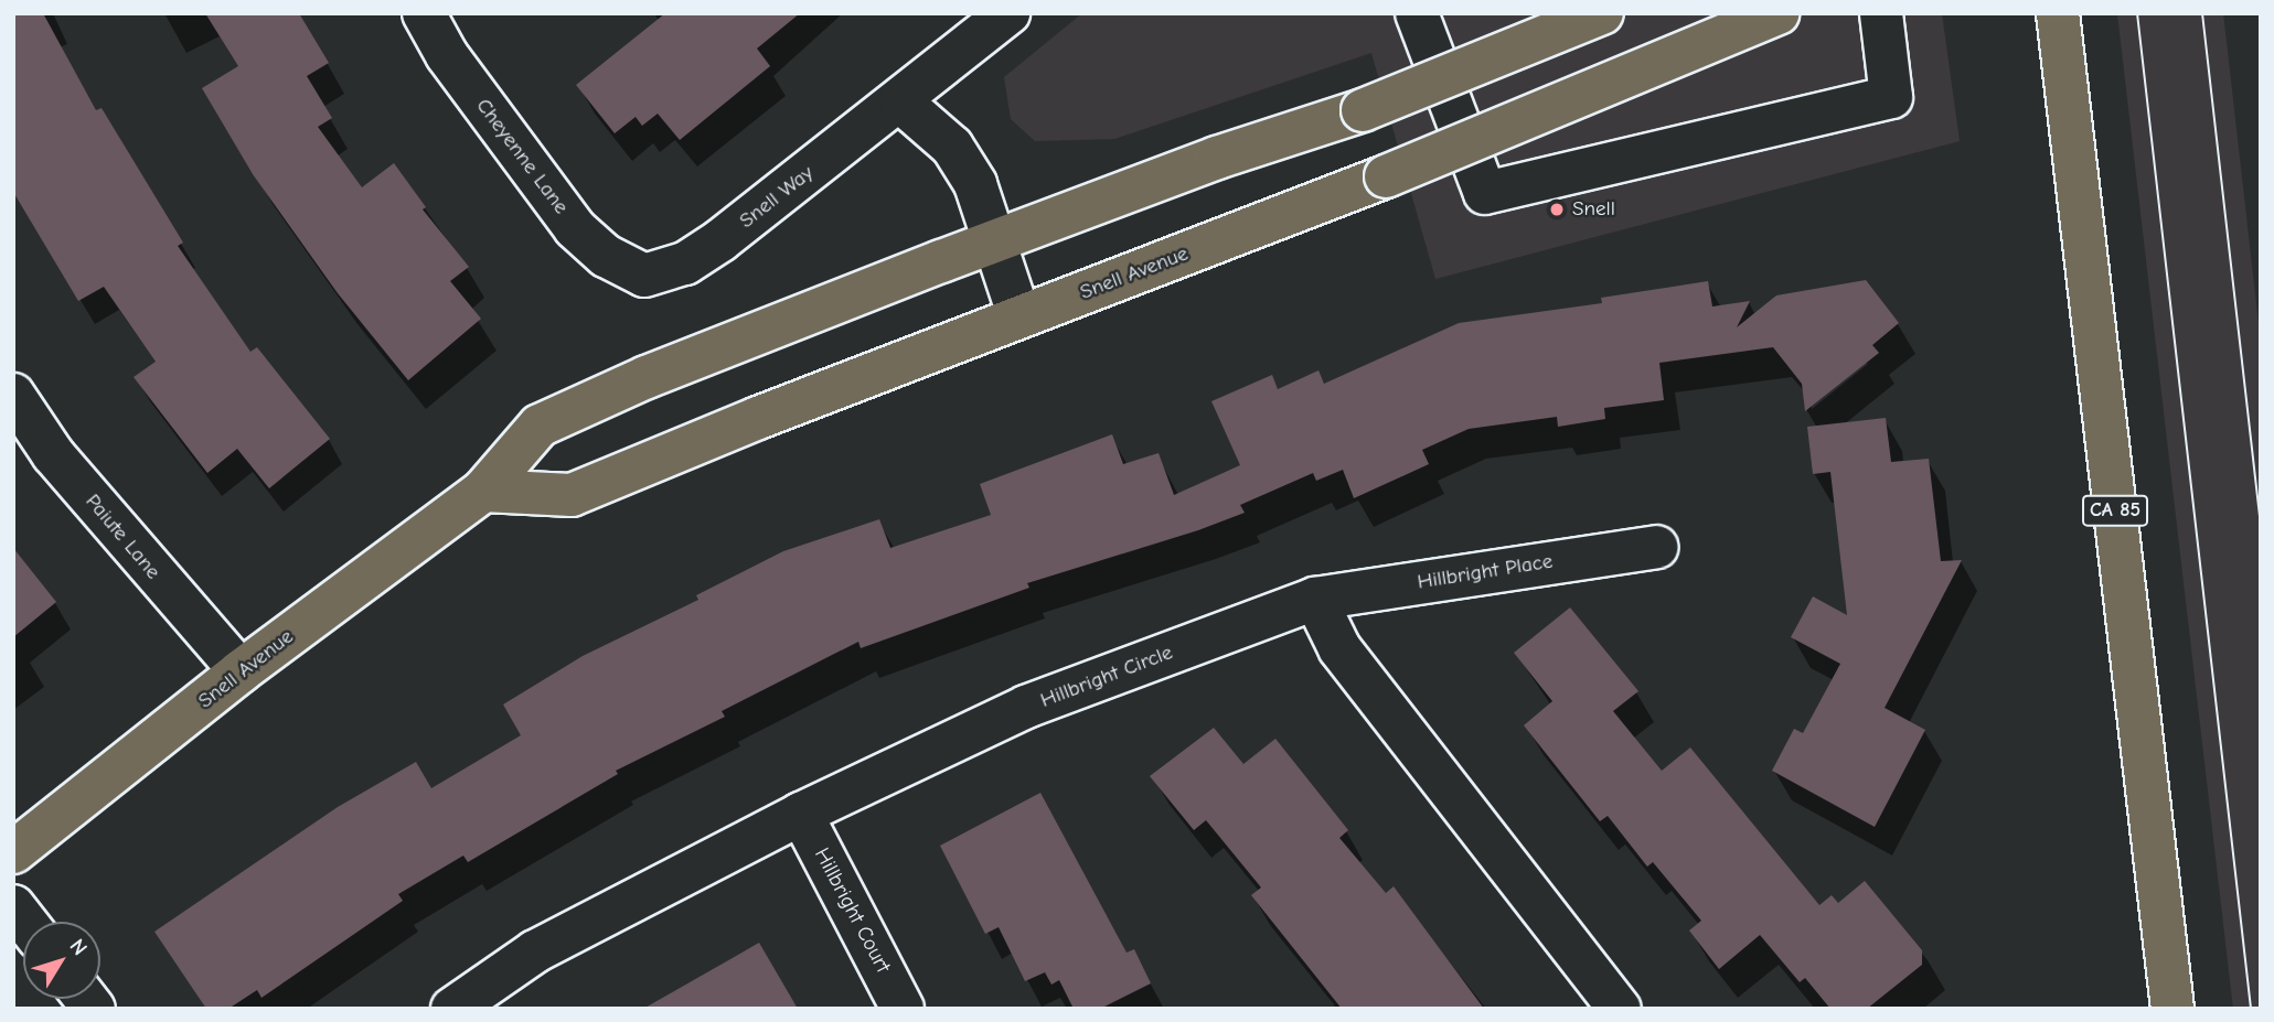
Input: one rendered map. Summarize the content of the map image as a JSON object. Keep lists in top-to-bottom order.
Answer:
{
  "streets": {
    "main road": ["Snell Avenue", "CA 85"],
    "street": [
      "Cheyenne Lane",
      "Snell Way",
      "Paiute Lane",
      "Hillbright Place",
      "Hillbright Circle",
      "Hillbright Court"
    ]
  },
  "crossings": [
    ["Cheyenne Lane", "Snell Way"],
    ["Snell Avenue", "Paiute Lane"],
    ["Hillbright Place", "Hillbright Circle"],
    ["Hillbright Circle", "Hillbright Court"]
  ],
  "places": ["Snell"],
  "north": "top right"
}
